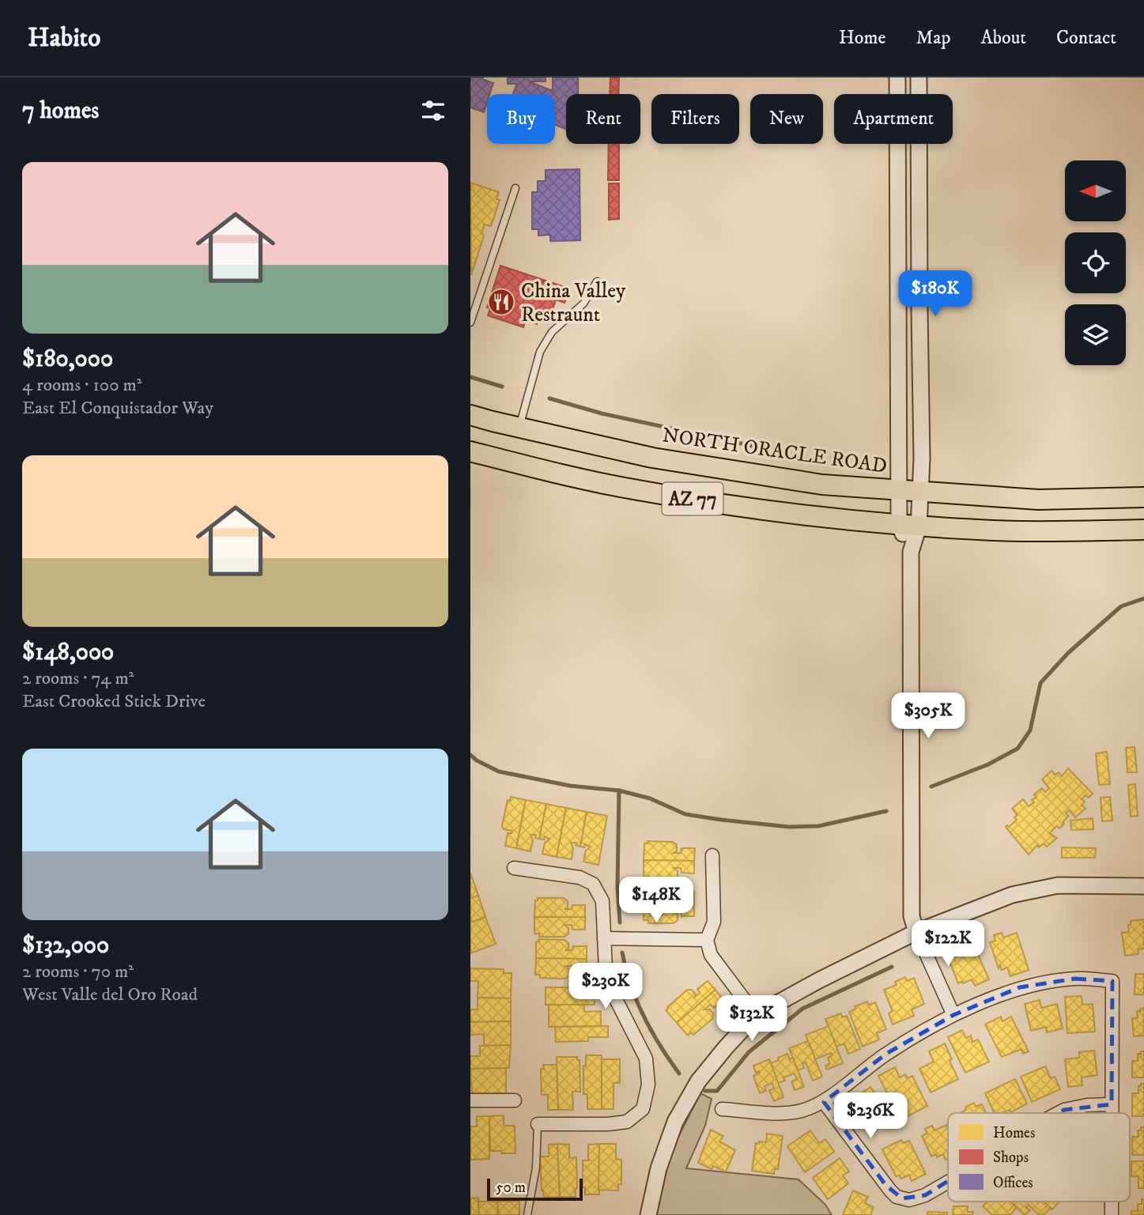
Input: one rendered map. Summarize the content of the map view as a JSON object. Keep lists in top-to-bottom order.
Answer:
{
  "streets": {
    "highway": ["NORTH ORACLE ROAD", "AZ 77"]
  },
  "places": {
    "restaurant": ["China Valley Restraunt"]
  },
  "legend": ["Homes", "Shops", "Offices"],
  "scale_bar": "50 m",
  "north": "left",
  "page": {
    "header": "Habito",
    "nav": [
      "Home",
      "Map",
      "About",
      "Contact"
    ],
    "heading": "7 homes",
    "chip": [
      "Buy",
      "Rent",
      "Filters",
      "New",
      "Apartment"
    ],
    "list": [
      {
        "name": "$180,000",
        "note": "4 rooms · 100 m² · East El Conquistador Way"
      },
      {
        "name": "$148,000",
        "note": "2 rooms · 74 m² · East Crooked Stick Drive"
      },
      {
        "name": "$132,000",
        "note": "2 rooms · 70 m² · West Valle del Oro Road"
      }
    ],
    "price": [
      "$180K",
      "$305K",
      "$148K",
      "$122K",
      "$230K",
      "$132K",
      "$236K"
    ],
    "scale": "50 m"
  }
}
